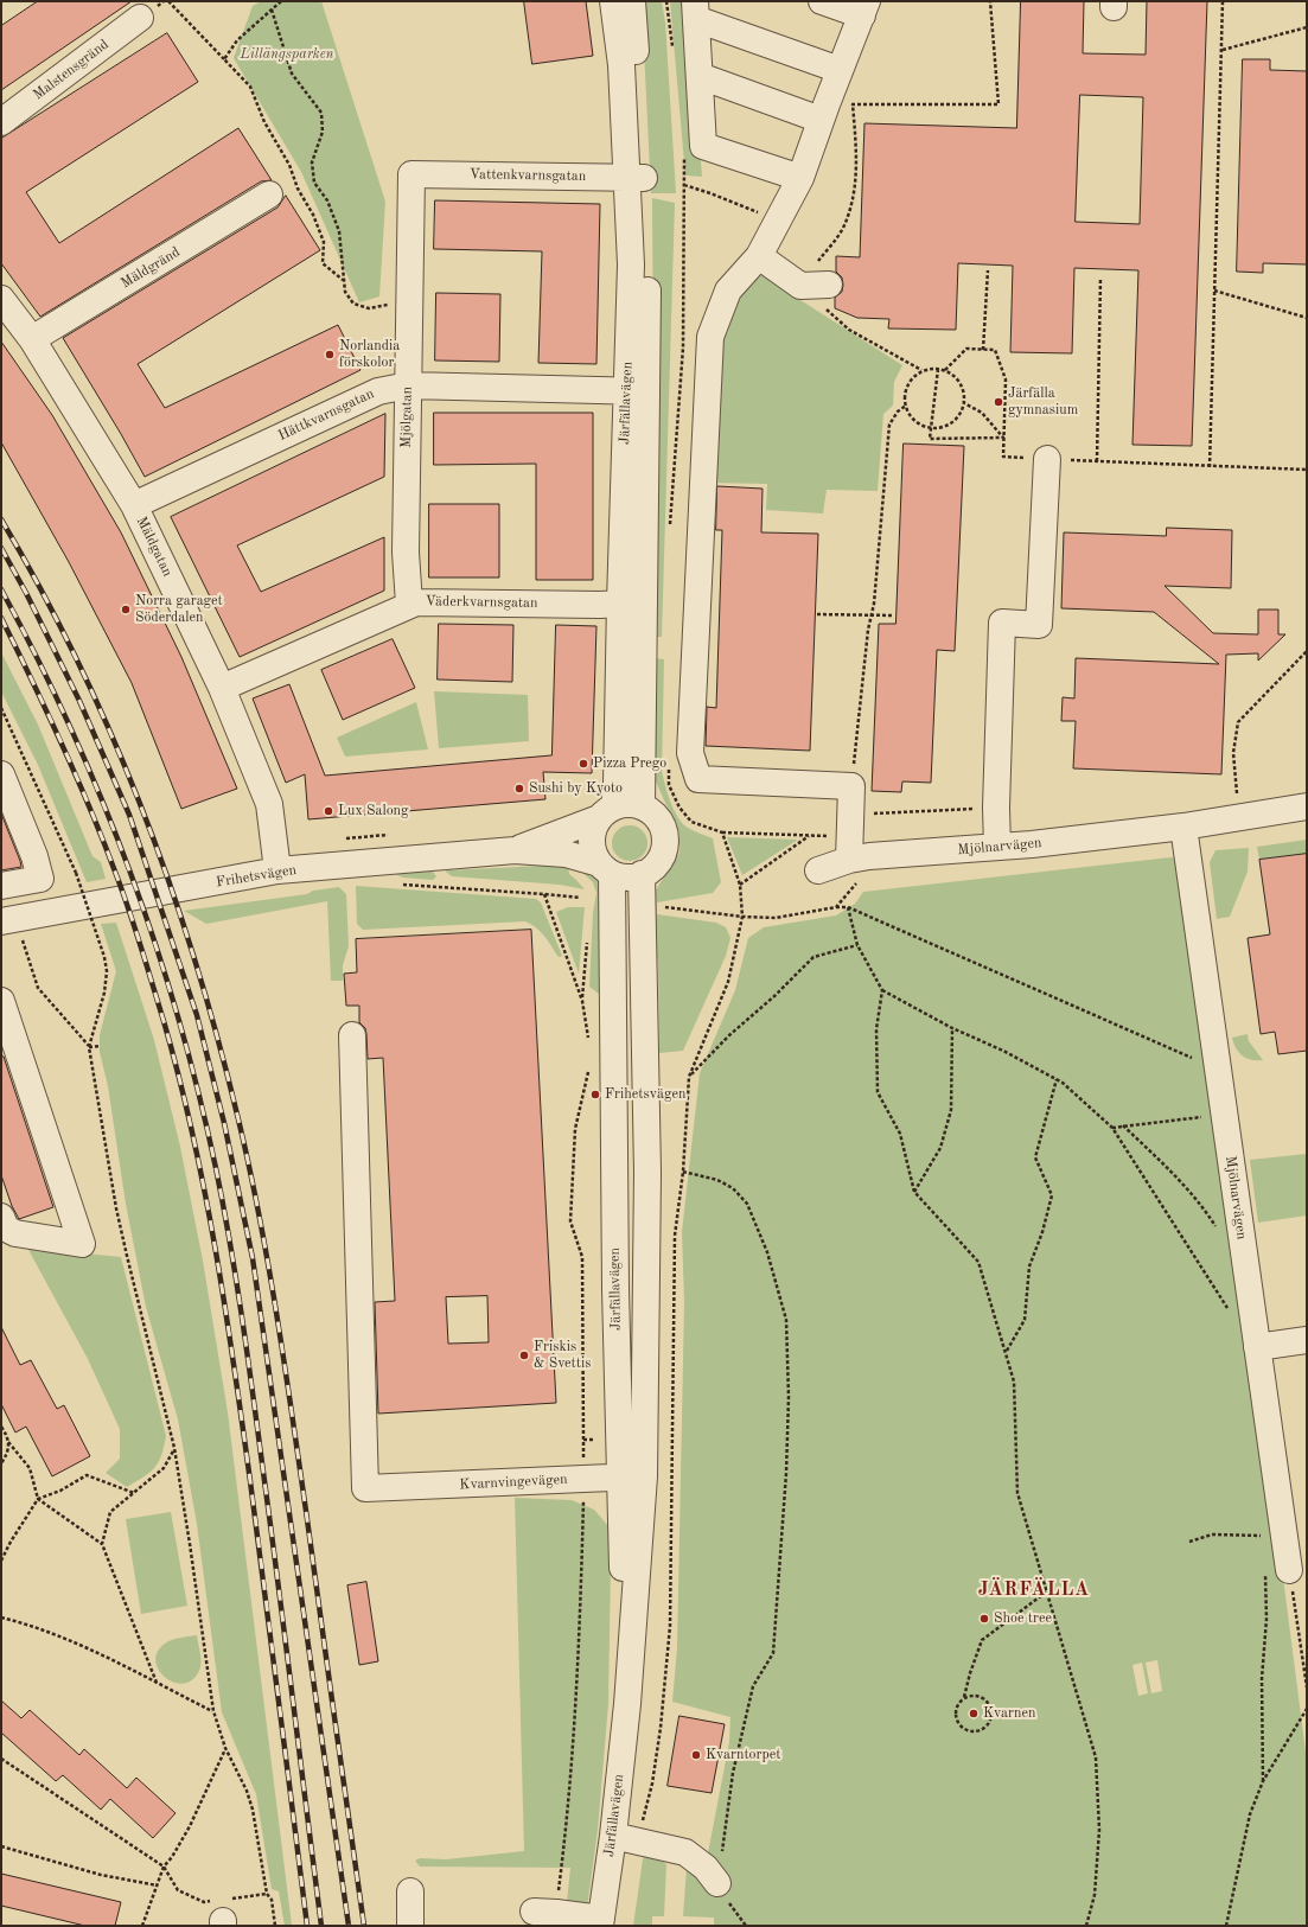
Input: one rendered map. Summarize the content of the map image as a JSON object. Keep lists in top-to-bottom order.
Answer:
{
  "streets": {
    "street": [
      "Malstensgränd",
      "Vattenkvarnsgatan",
      "Mäldgränd",
      "Järfällavägen",
      "Hättkvarnsgatan",
      "Mjölgatan",
      "Mäldgatan",
      "Väderkvarnsgatan",
      "Mjölnarvägen",
      "Frihetsvägen",
      "Kvarnvingevägen"
    ]
  },
  "crossings": [
    ["Vattenkvarnsgatan", "Järfällavägen"],
    ["Vattenkvarnsgatan", "Mjölgatan"],
    ["Mäldgränd", "Mäldgatan"],
    ["Järfällavägen", "Hättkvarnsgatan"],
    ["Järfällavägen", "Väderkvarnsgatan"],
    ["Järfällavägen", "Frihetsvägen"],
    ["Järfällavägen", "Kvarnvingevägen"],
    ["Hättkvarnsgatan", "Mjölgatan"],
    ["Hättkvarnsgatan", "Mäldgatan"],
    ["Mjölgatan", "Väderkvarnsgatan"],
    ["Mäldgatan", "Väderkvarnsgatan"],
    ["Mäldgatan", "Frihetsvägen"]
  ],
  "districts": ["JÄRFÄLLA"],
  "parks": ["Lillängsparken"],
  "places": [
    "Norlandia förskolor",
    "Järfälla gymnasium",
    "Norra garaget Söderdalen",
    "Pizza Prego",
    "Sushi by Kyoto",
    "Lux Salong",
    "Frihetsvägen",
    "Friskis & Svettis",
    "Shoe tree",
    "Kvarnen",
    "Kvarntorpet"
  ]
}
